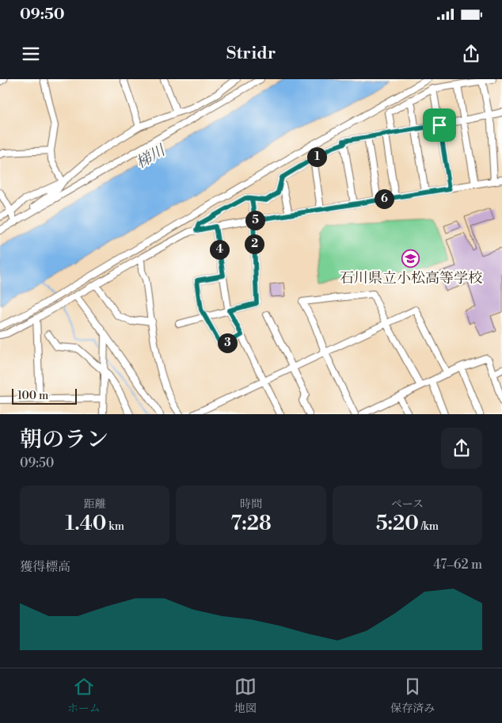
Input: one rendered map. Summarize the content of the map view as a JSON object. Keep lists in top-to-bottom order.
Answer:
{
  "water": ["梯川"],
  "places": {
    "school or university": ["石川県立小松高等学校"]
  },
  "scale_bar": "100 m",
  "page": {
    "status": "09:50",
    "header": "Stridr",
    "pins": [
      "1",
      "6",
      "5",
      "2",
      "4",
      "3"
    ],
    "scale": "100 m",
    "heading": ["朝のラン", "09:50"],
    "stats": [
      ["距離", "1.40 km"],
      ["時間", "7:28"],
      ["ペース", "5:20 /km"]
    ],
    "chart": ["獲得標高", "47–62 m"],
    "tabs": ["ホーム", "地図", "保存済み"]
  }
}
